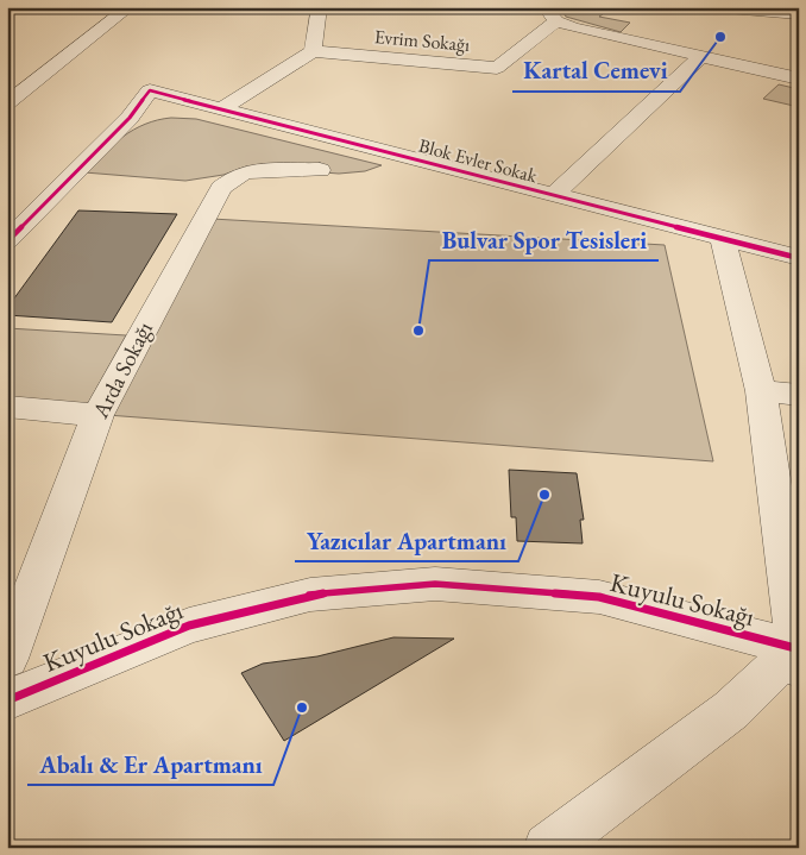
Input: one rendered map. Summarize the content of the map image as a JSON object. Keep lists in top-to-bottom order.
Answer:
{
  "streets": {
    "street": [
      "Evrim Sokağı",
      "Blok Evler Sokak",
      "Arda Sokağı",
      "Kuyulu Sokağı"
    ]
  },
  "places": [
    "Kartal Cemevi",
    "Bulvar Spor Tesisleri",
    "Yazıcılar Apartmanı",
    "Abalı & Er Apartmanı"
  ]
}
